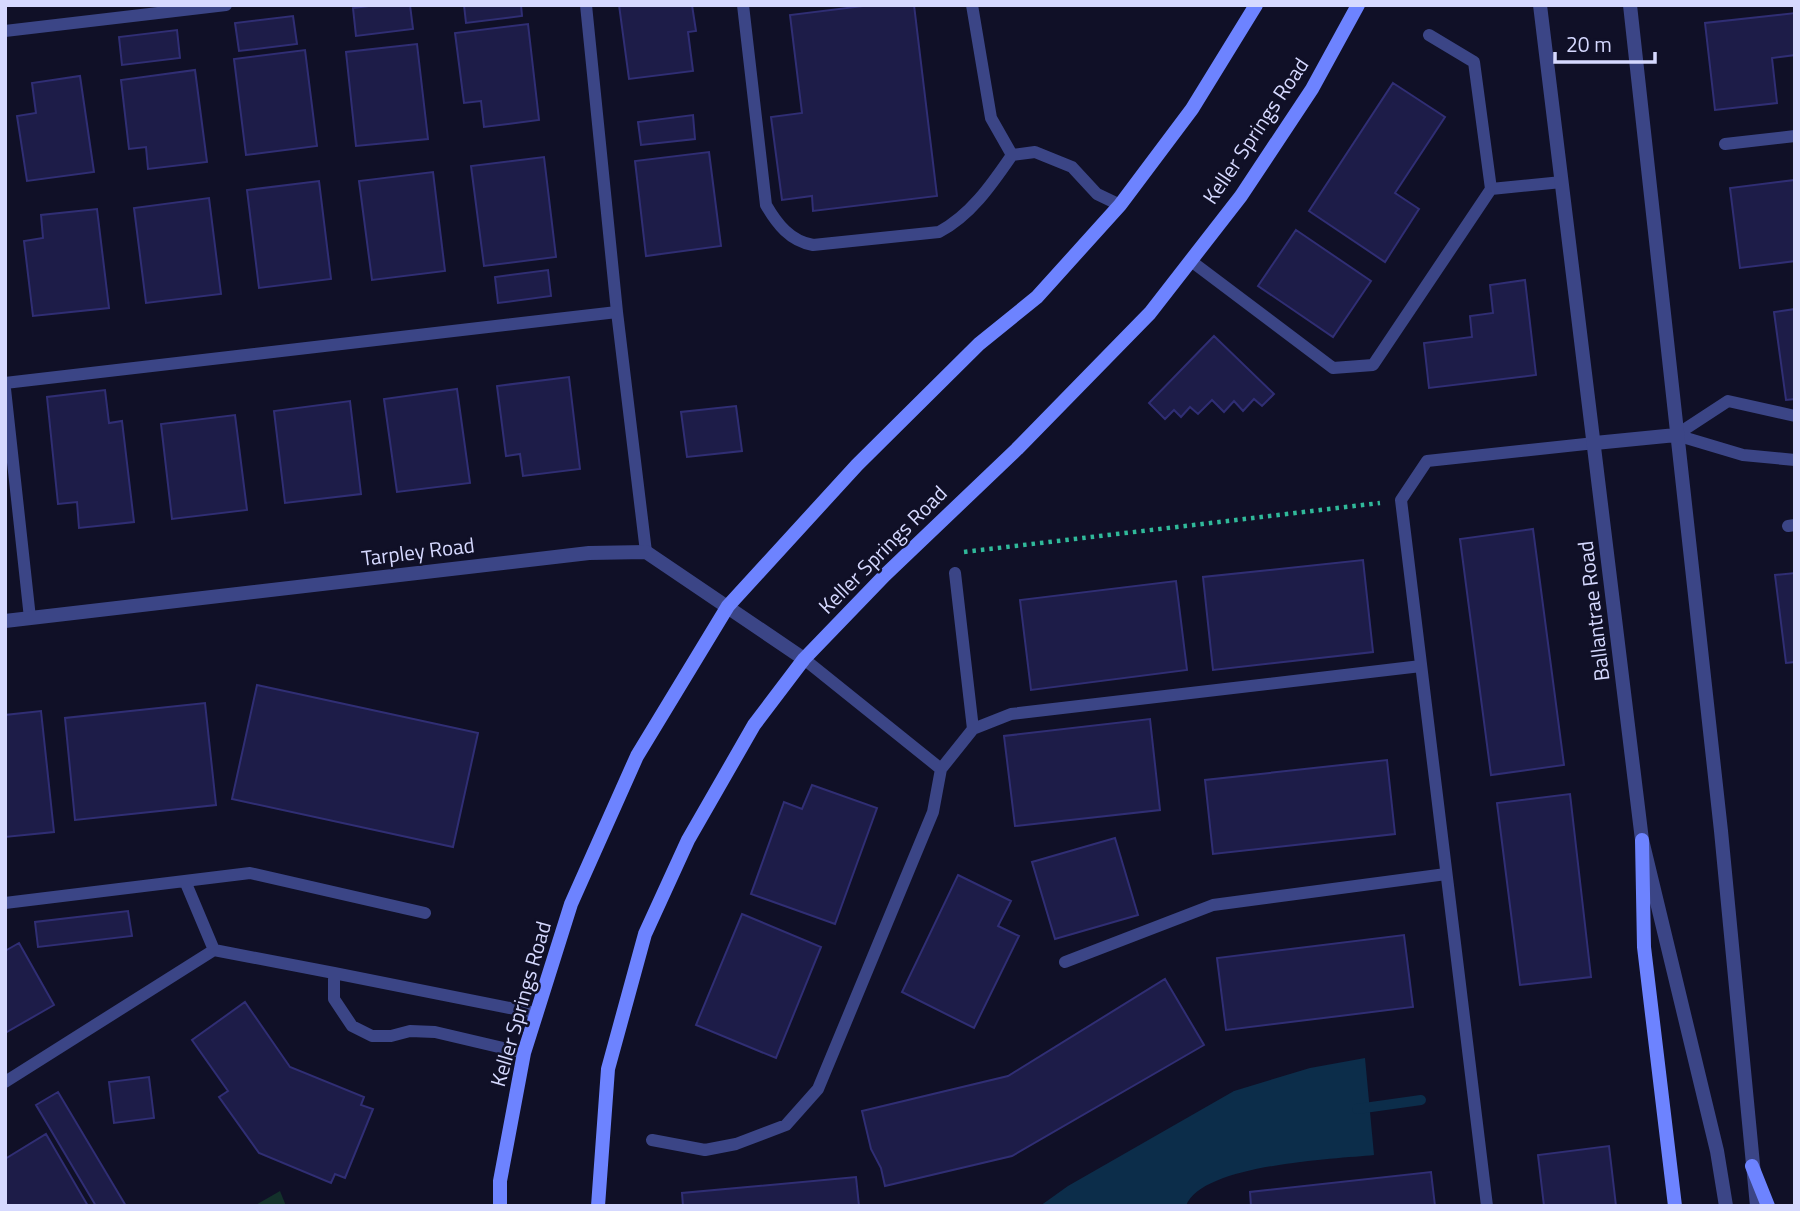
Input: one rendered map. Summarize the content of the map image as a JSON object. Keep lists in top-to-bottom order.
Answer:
{
  "streets": {
    "main road": ["Keller Springs Road"],
    "street": ["Tarpley Road", "Ballantrae Road"]
  },
  "scale_bar": "20 m"
}
